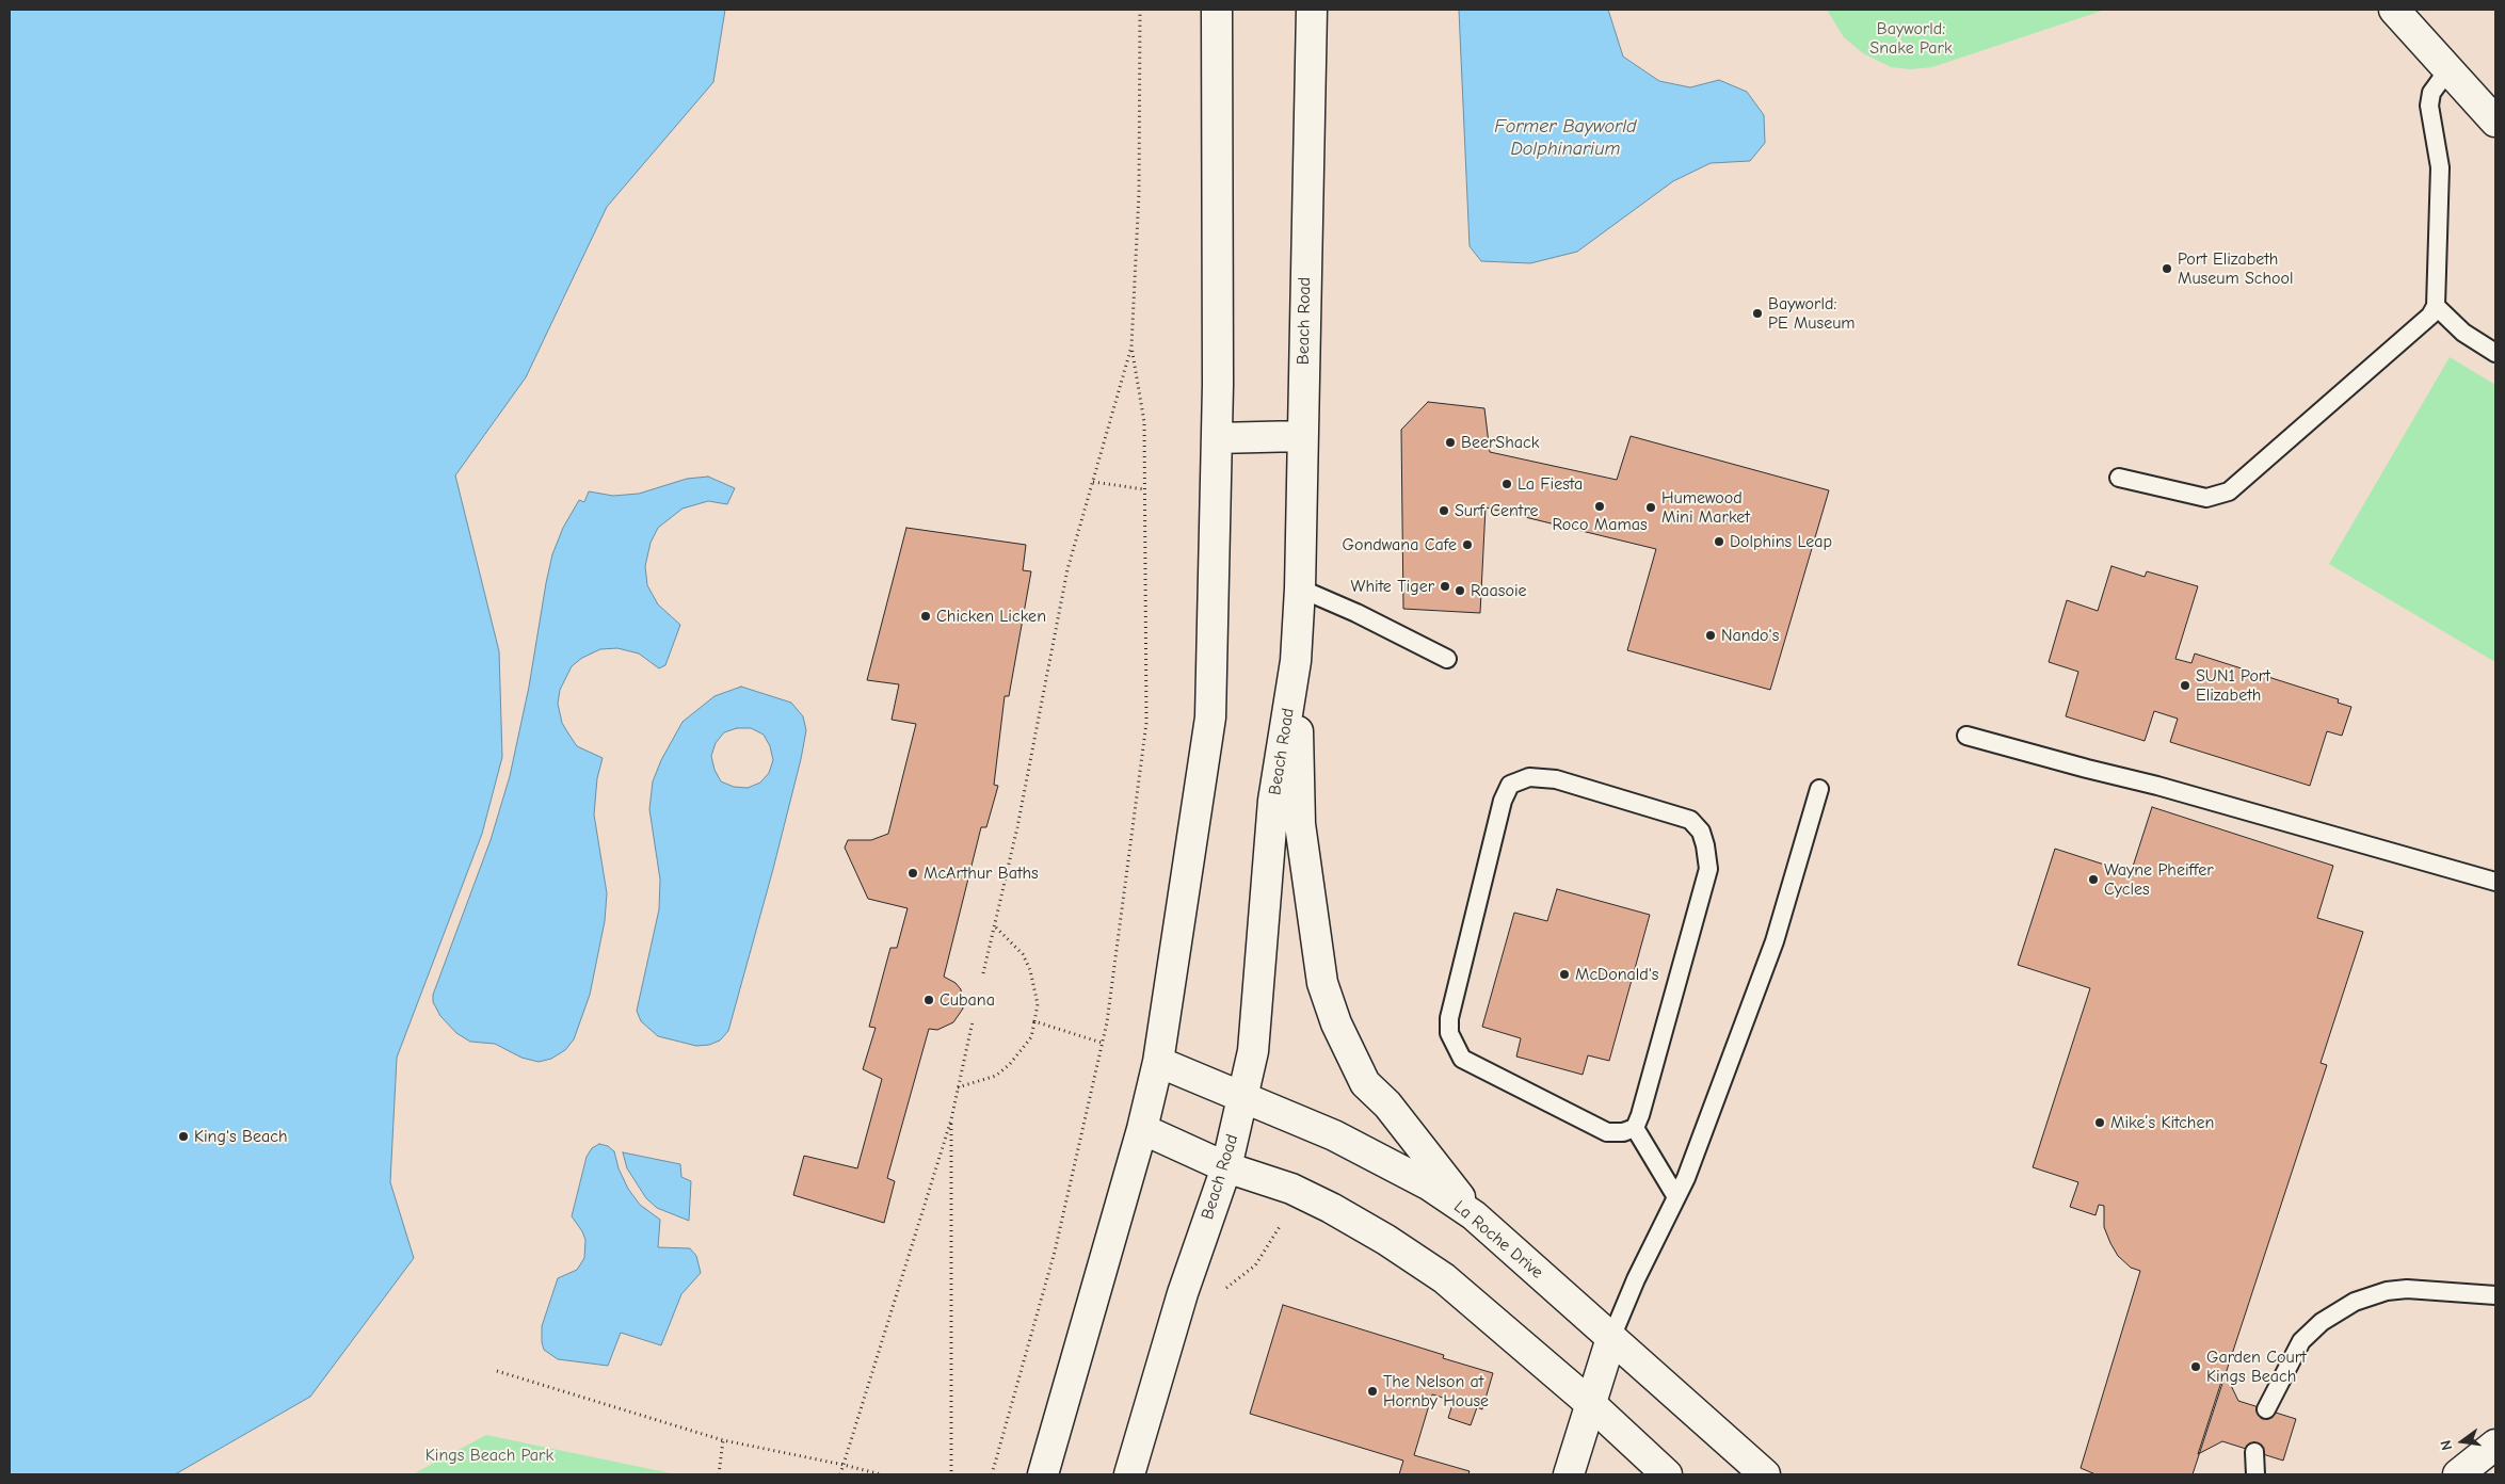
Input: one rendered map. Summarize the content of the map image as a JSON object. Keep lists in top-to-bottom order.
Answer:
{
  "streets": {
    "main road": ["Beach Road", "La Roche Drive"]
  },
  "crossings": [
    ["Beach Road", "La Roche Drive"]
  ],
  "water": ["Former Bayworld Dolphinarium"],
  "parks": ["Bayworld: Snake Park", "Kings Beach Park"],
  "places": [
    "Port Elizabeth Museum School",
    "Bayworld: PE Museum",
    "BeerShack",
    "La Fiesta",
    "Roco Mamas",
    "Humewood Mini Market",
    "Surf Centre",
    "Dolphins Leap",
    "Gondwana Cafe",
    "White Tiger",
    "Raasoie",
    "Chicken Licken",
    "Nando's",
    "SUN1 Port Elizabeth",
    "McArthur Baths",
    "Wayne Pheiffer Cycles",
    "McDonald's",
    "Cubana",
    "Mike’s Kitchen",
    "King's Beach",
    "Garden Court Kings Beach",
    "The Nelson at Hornby House"
  ],
  "north": "left"
}
